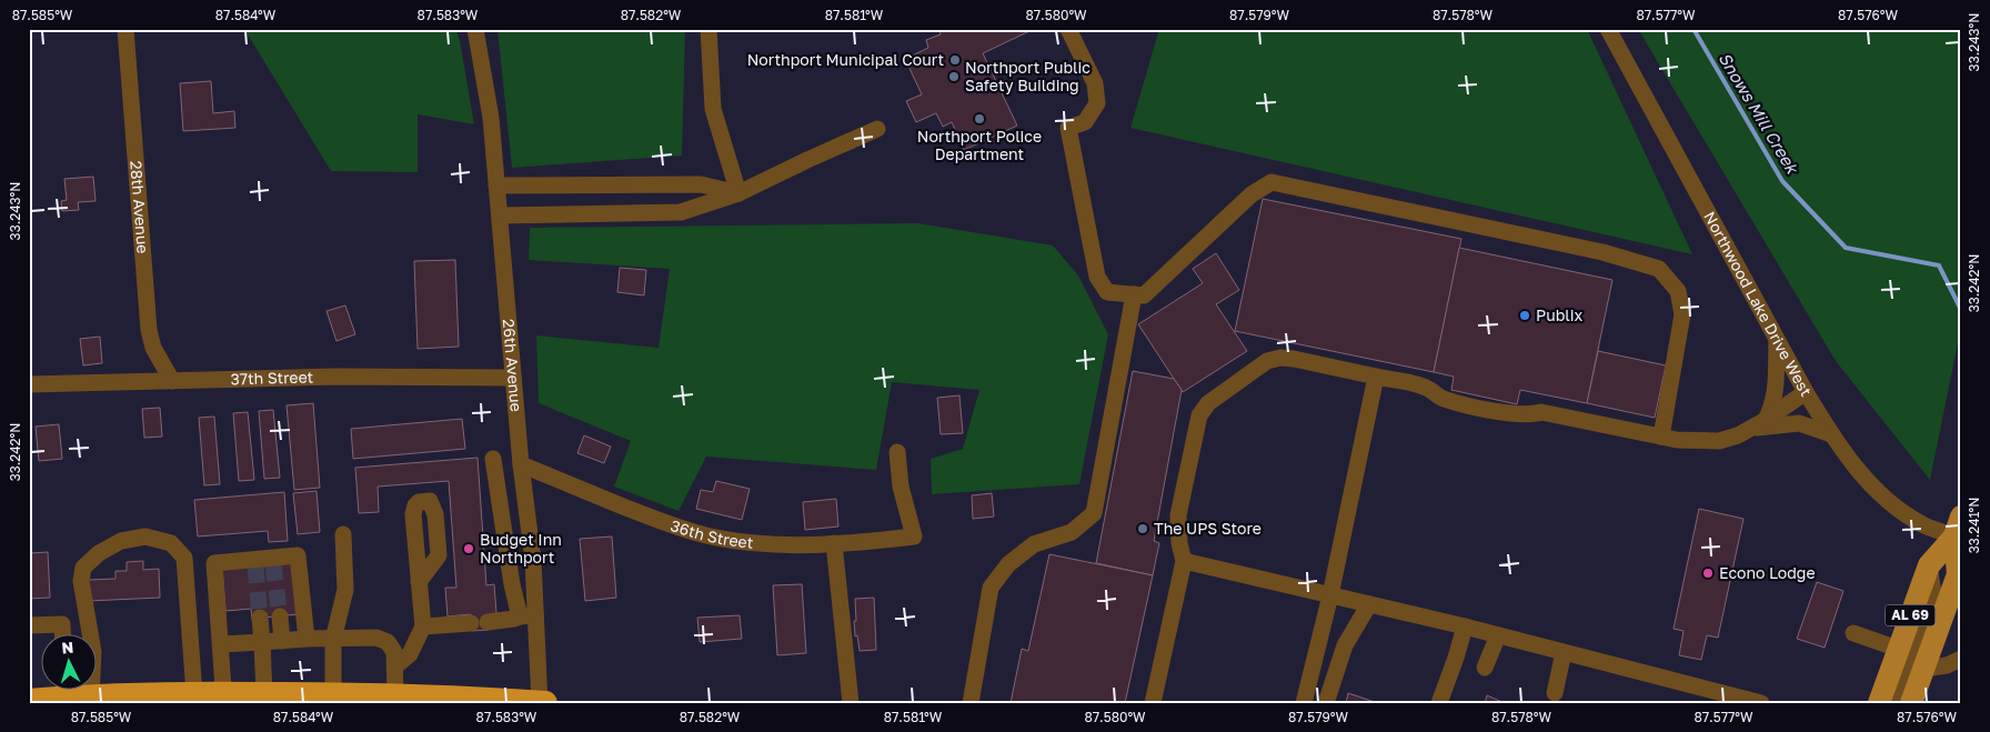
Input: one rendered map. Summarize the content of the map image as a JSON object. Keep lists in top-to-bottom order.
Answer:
{
  "streets": {
    "main road": ["AL 69"],
    "street": [
      "28th Avenue",
      "Northwood Lake Drive West",
      "26th Avenue",
      "37th Street",
      "36th Street"
    ]
  },
  "crossings": [
    ["28th Avenue", "37th Street"],
    ["Northwood Lake Drive West", "AL 69"],
    ["26th Avenue", "37th Street"],
    ["26th Avenue", "36th Street"]
  ],
  "water": ["Snows Mill Creek"],
  "places": [
    "Northport Municipal Court",
    "Northport Public Safety Building",
    "Northport Police Department",
    "Publix",
    "The UPS Store",
    "Budget Inn Northport",
    "Econo Lodge"
  ],
  "north": "top",
  "coordinates": [
    "87.585°W",
    "87.584°W",
    "87.583°W",
    "87.582°W",
    "87.581°W",
    "87.580°W",
    "87.579°W",
    "87.578°W",
    "87.577°W",
    "87.576°W",
    "33.243°N",
    "33.242°N",
    "33.241°N"
  ]
}
